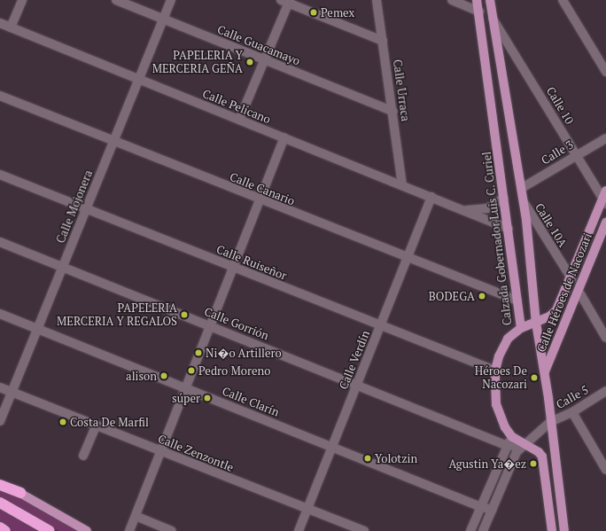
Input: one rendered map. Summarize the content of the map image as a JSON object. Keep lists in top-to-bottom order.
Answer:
{
  "streets": {
    "main road": ["Calzada Gobernador Luis C. Curiel", "Calle Héroes de Nacozari"],
    "street": [
      "Calle Guacamayo",
      "Calle Urraca",
      "Calle 10",
      "Calle Pelícano",
      "Calle 3",
      "Calle Canario",
      "Calle Mojonera",
      "Calle 10A",
      "Calle Ruiseñor",
      "Calle Gorrión",
      "Calle Verdín",
      "Calle 5",
      "Calle Clarín",
      "Calle Zenzontle"
    ]
  },
  "crossings": [
    ["Calle Guacamayo", "Calle Urraca"],
    ["Calle Guacamayo", "Calle Mojonera"],
    ["Calle Urraca", "Calle Pelícano"],
    ["Calle 10", "Calle 3"],
    ["Calle 10", "Calle Héroes de Nacozari"],
    ["Calle Pelícano", "Calle Mojonera"],
    ["Calle Pelícano", "Calzada Gobernador Luis C. Curiel"],
    ["Calle Pelícano", "Calle Verdín"],
    ["Calle Canario", "Calle Mojonera"],
    ["Calle Canario", "Calzada Gobernador Luis C. Curiel"],
    ["Calle Canario", "Calle Verdín"],
    ["Calle Mojonera", "Calle Ruiseñor"],
    ["Calle Mojonera", "Calle Gorrión"],
    ["Calle Mojonera", "Calle Clarín"],
    ["Calle Mojonera", "Calle Zenzontle"],
    ["Calle 10A", "Calle Héroes de Nacozari"],
    ["Calzada Gobernador Luis C. Curiel", "Calle Ruiseñor"],
    ["Calzada Gobernador Luis C. Curiel", "Calle Héroes de Nacozari"],
    ["Calzada Gobernador Luis C. Curiel", "Calle Gorrión"],
    ["Calzada Gobernador Luis C. Curiel", "Calle 5"],
    ["Calle Ruiseñor", "Calle Verdín"],
    ["Calle Gorrión", "Calle Verdín"],
    ["Calle Gorrión", "Calle 5"],
    ["Calle Verdín", "Calle Clarín"],
    ["Calle Verdín", "Calle Zenzontle"]
  ],
  "places": [
    "Pemex",
    "PAPELERIA Y MERCERIA GEÑA",
    "BODEGA",
    "PAPELERIA MERCERIA Y REGALOS",
    "Ni�o Artillero",
    "Pedro Moreno",
    "alison",
    "Héroes De Nacozari",
    "súper",
    "Costa De Marfil",
    "Yolotzin",
    "Agustin Ya�ez"
  ]
}
